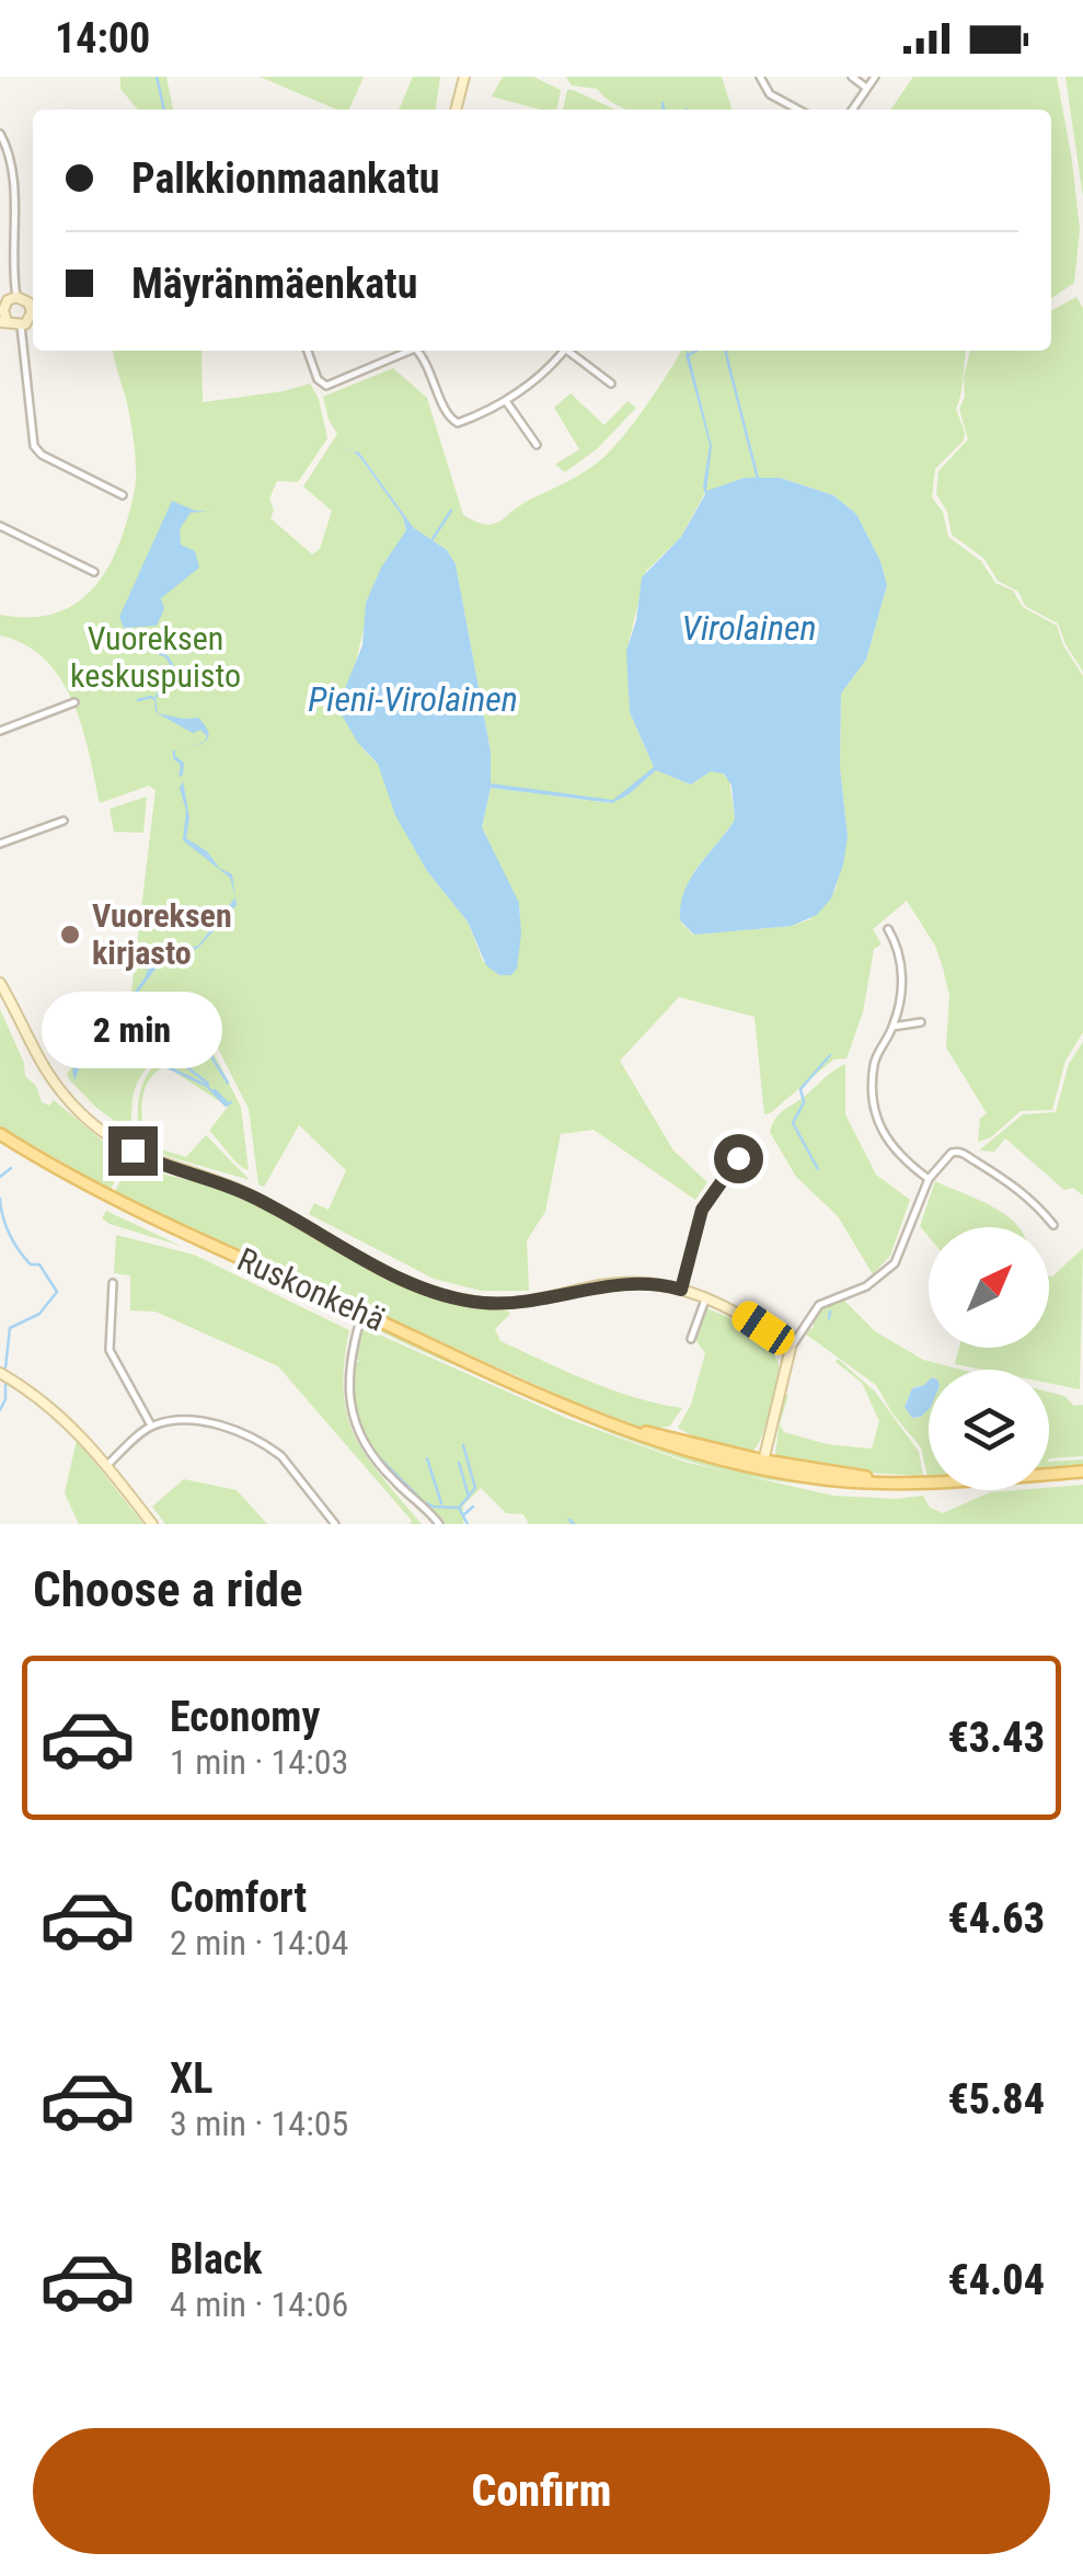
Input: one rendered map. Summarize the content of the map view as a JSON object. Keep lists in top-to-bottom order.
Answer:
{
  "streets": {
    "main road": ["Ruskonkehä"]
  },
  "water": ["Virolainen", "Pieni-Virolainen"],
  "parks": ["Vuoreksen keskuspuisto"],
  "places": ["Vuoreksen kirjasto"],
  "north": "top right",
  "page": {
    "status": "14:00",
    "banner": ["Palkkionmaankatu", "Mäyränmäenkatu"],
    "bubble": "2 min",
    "heading": "Choose a ride",
    "list": [
      {
        "name": "Economy",
        "note": "1 min · 14:03",
        "value": "€3.43"
      },
      {
        "name": "Comfort",
        "note": "2 min · 14:04",
        "value": "€4.63"
      },
      {
        "name": "XL",
        "note": "3 min · 14:05",
        "value": "€5.84"
      },
      {
        "name": "Black",
        "note": "4 min · 14:06",
        "value": "€4.04"
      }
    ],
    "buttons": "Confirm"
  }
}
